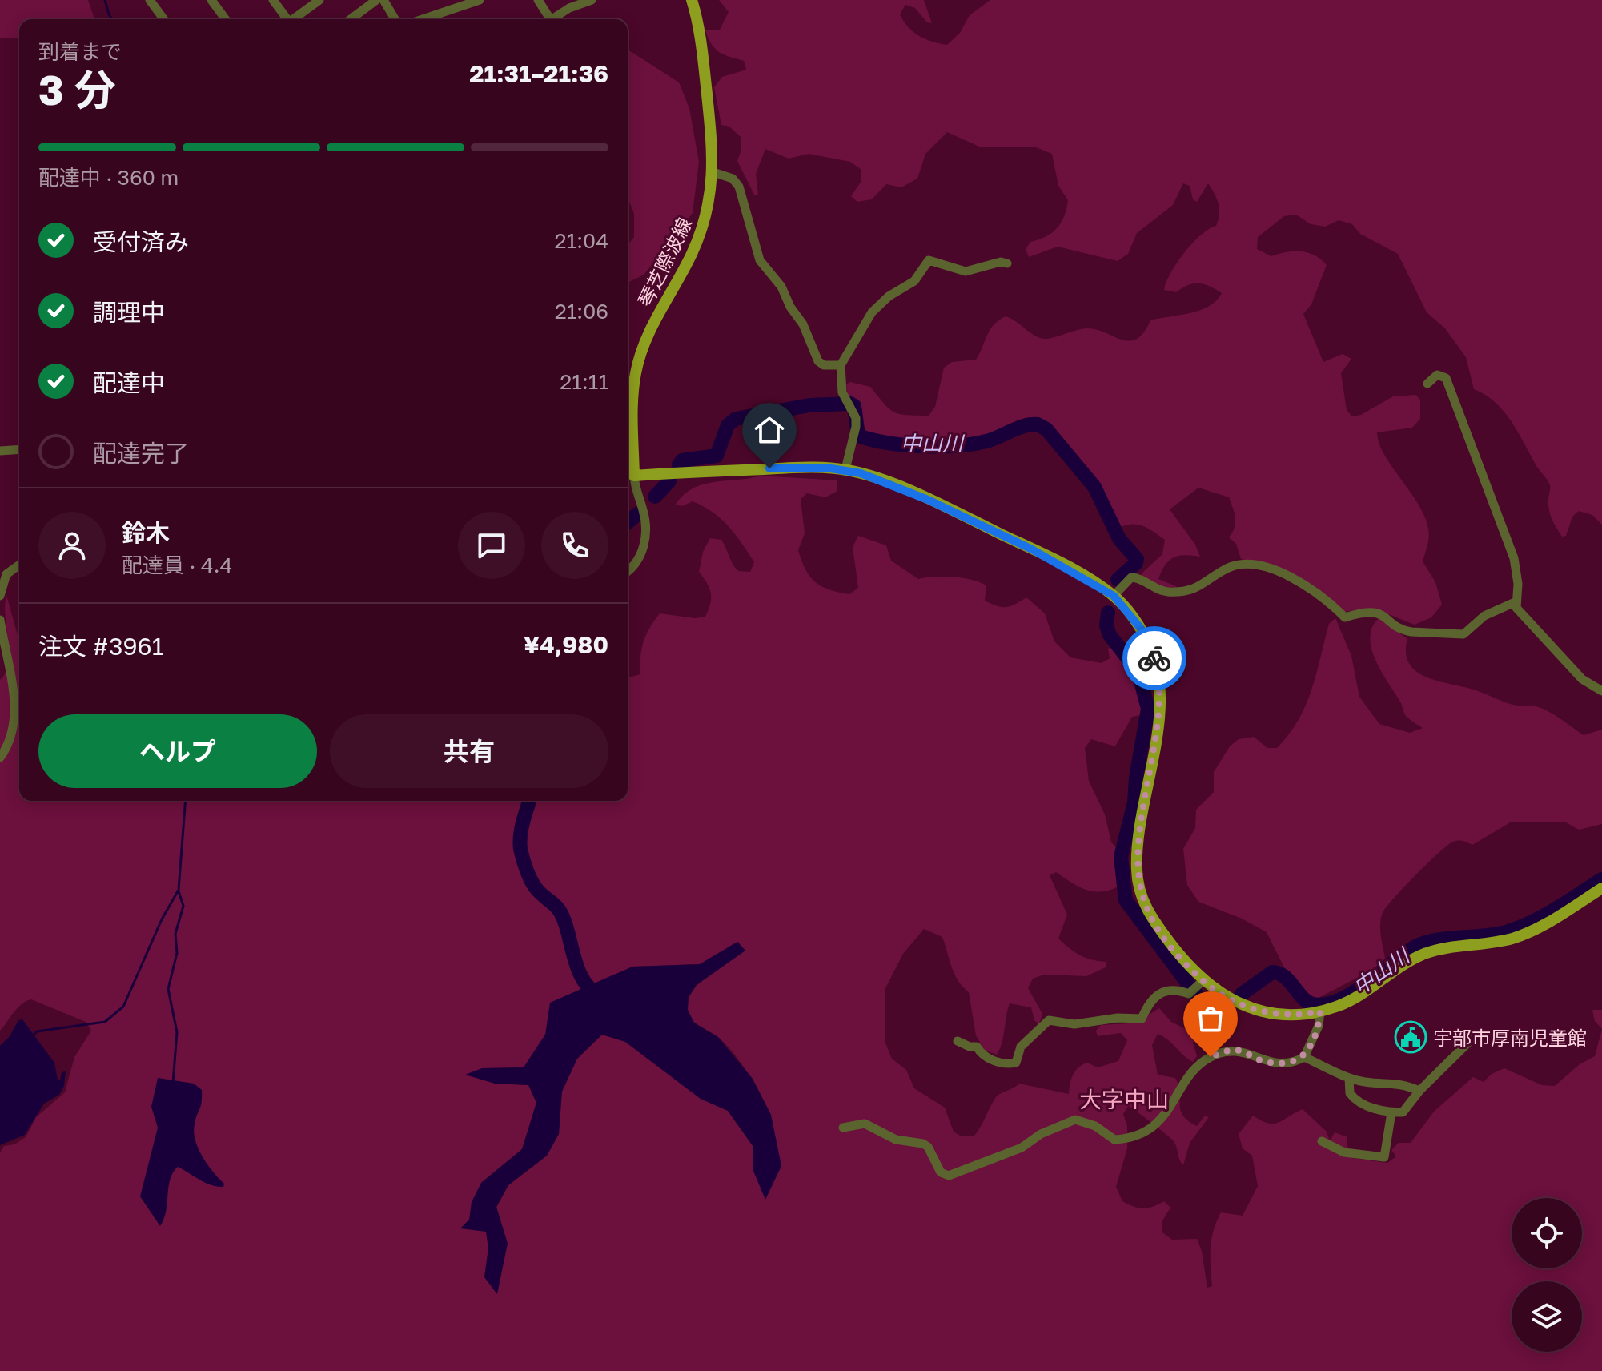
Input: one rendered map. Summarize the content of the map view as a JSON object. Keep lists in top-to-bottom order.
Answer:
{
  "streets": {
    "main road": ["琴芝際波線"]
  },
  "districts": ["大字中山"],
  "water": ["中山川"],
  "places": {
    "public building": ["宇部市厚南児童館"]
  },
  "page": {
    "heading": ["3 分", "到着まで", "21:31–21:36"],
    "panel": [
      "鈴木",
      "配達員 · 4.4",
      "注文 #3961",
      "¥4,980"
    ],
    "bar": "配達中 · 360 m",
    "list": [
      ["受付済み", "21:04"],
      ["調理中", "21:06"],
      ["配達中", "21:11"],
      "配達完了"
    ],
    "buttons": ["ヘルプ", "共有"]
  }
}
